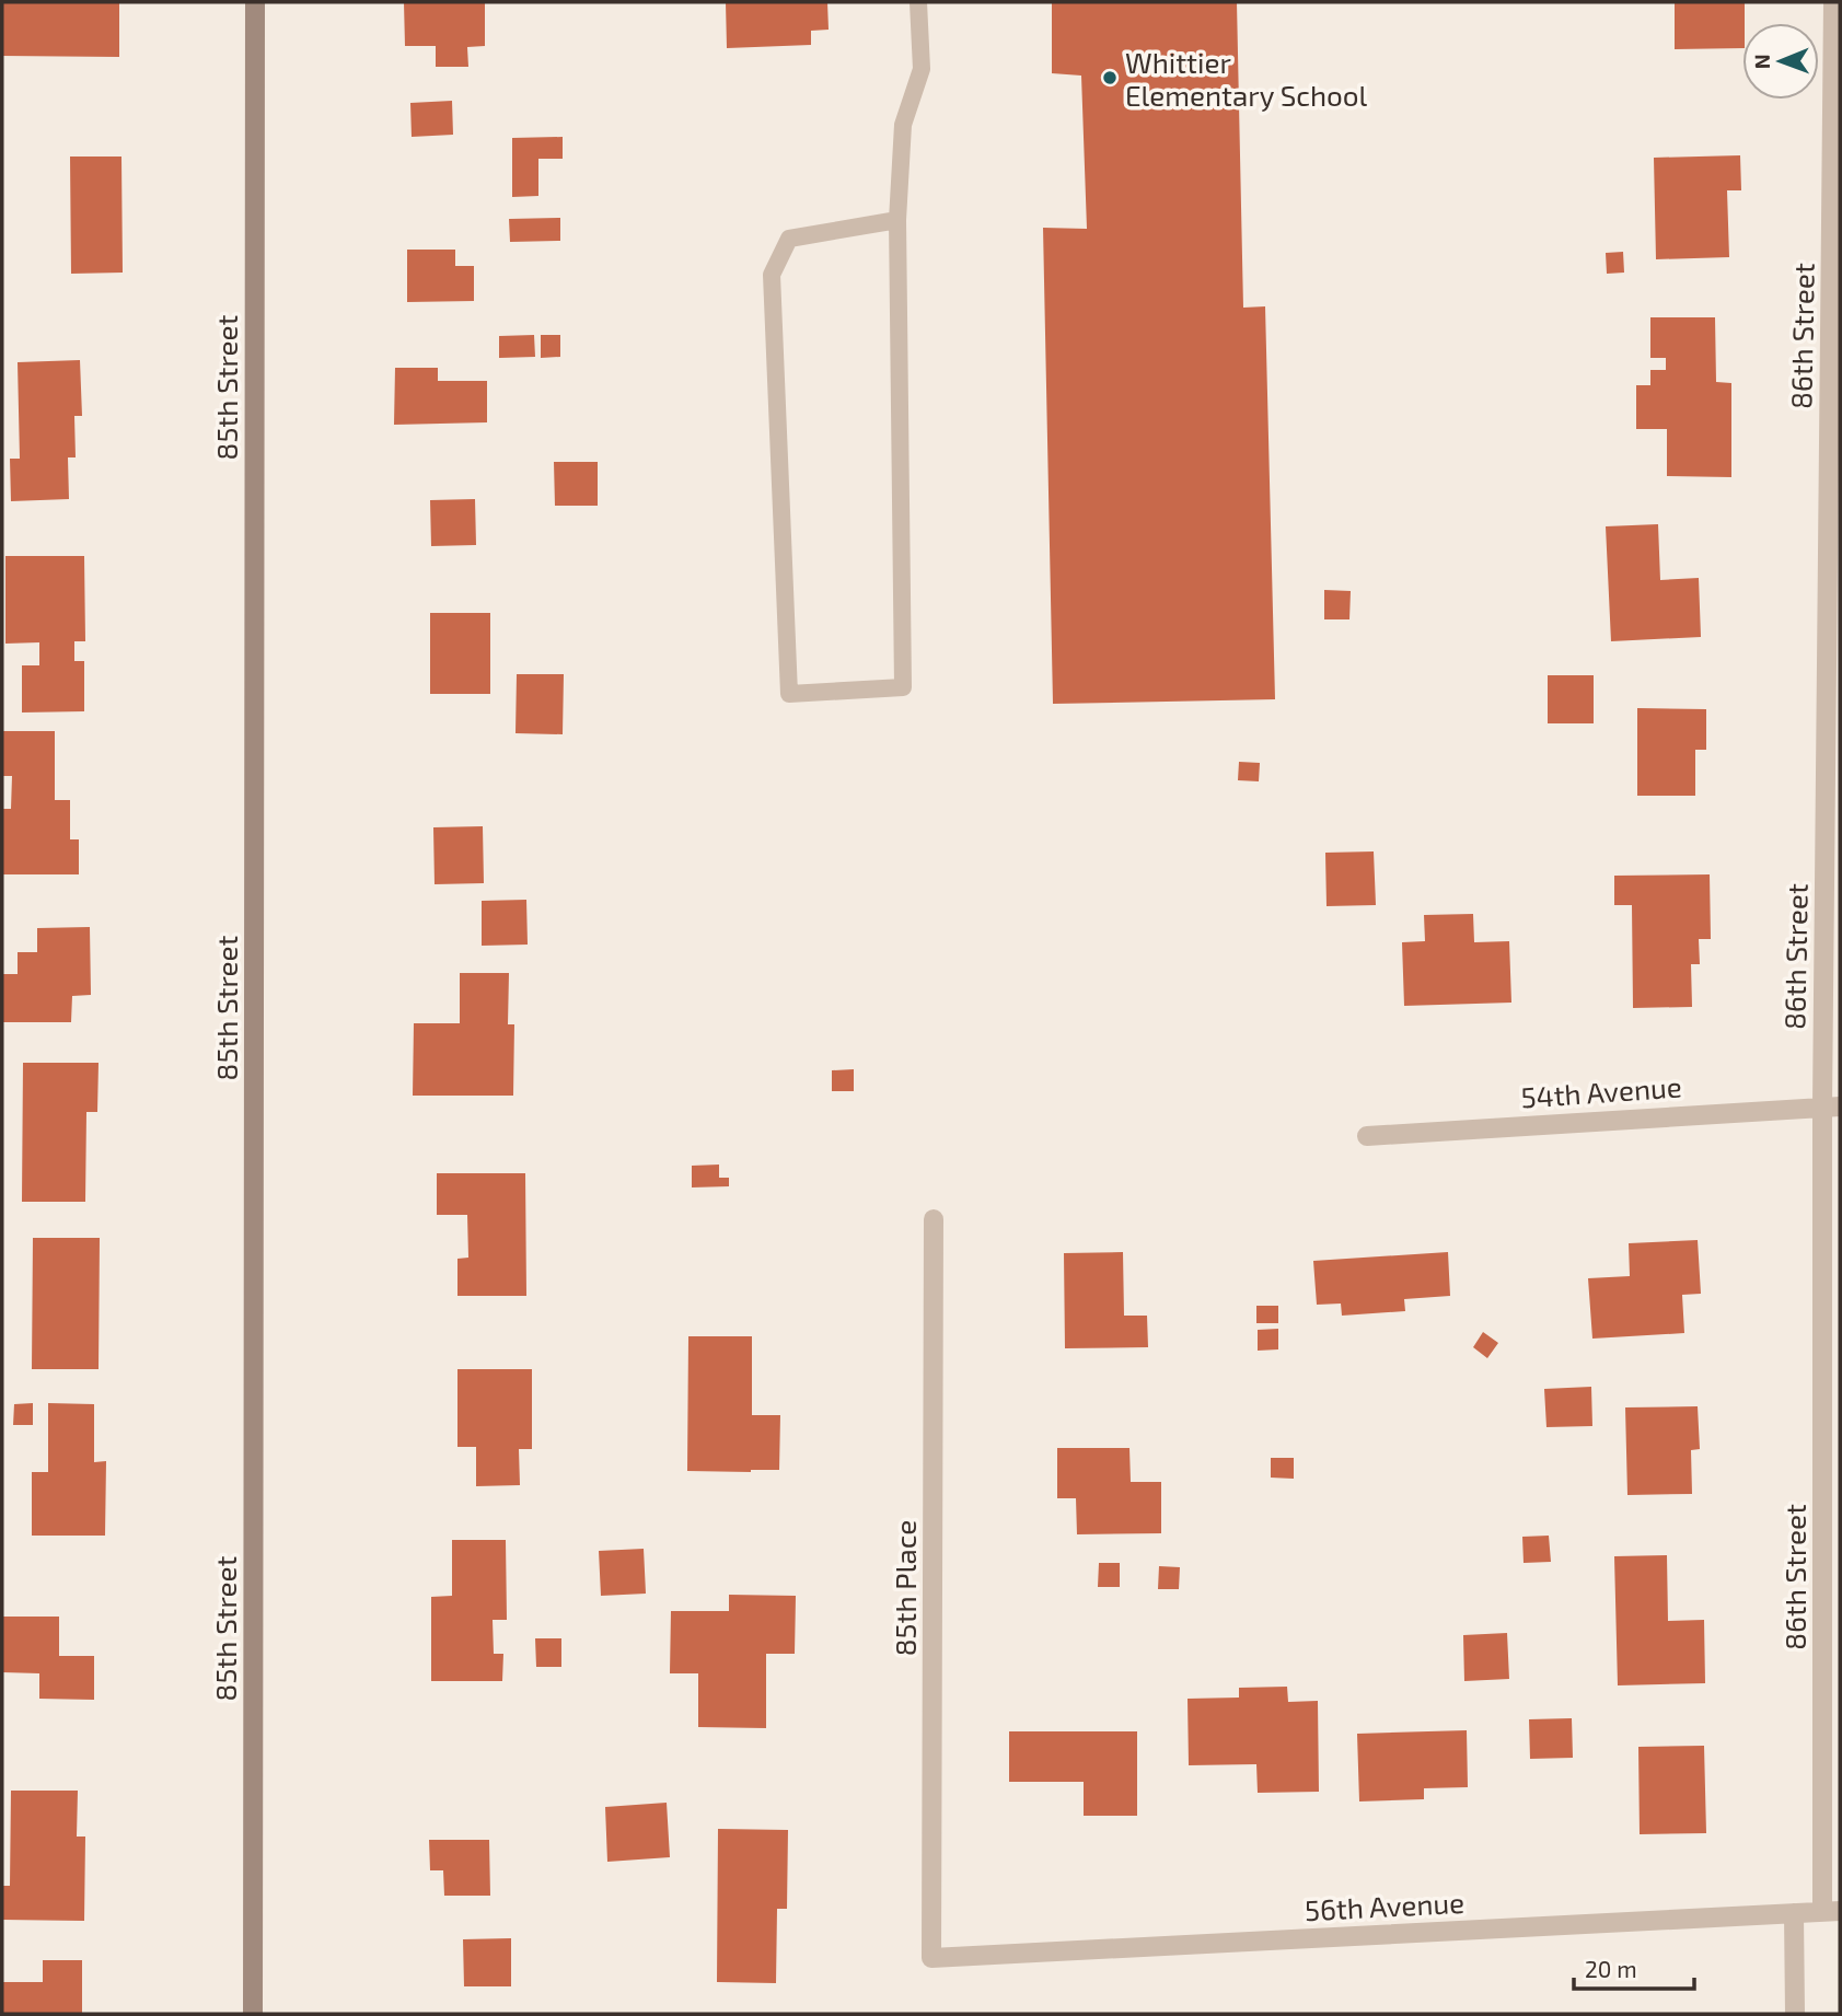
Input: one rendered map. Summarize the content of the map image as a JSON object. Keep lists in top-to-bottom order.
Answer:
{
  "streets": {
    "street": [
      "86th Street",
      "85th Street",
      "54th Avenue",
      "85th Place",
      "56th Avenue"
    ]
  },
  "crossings": [
    ["86th Street", "54th Avenue"],
    ["86th Street", "56th Avenue"],
    ["85th Place", "56th Avenue"]
  ],
  "places": ["Whittier Elementary School"],
  "scale_bar": "20 m",
  "north": "left"
}
